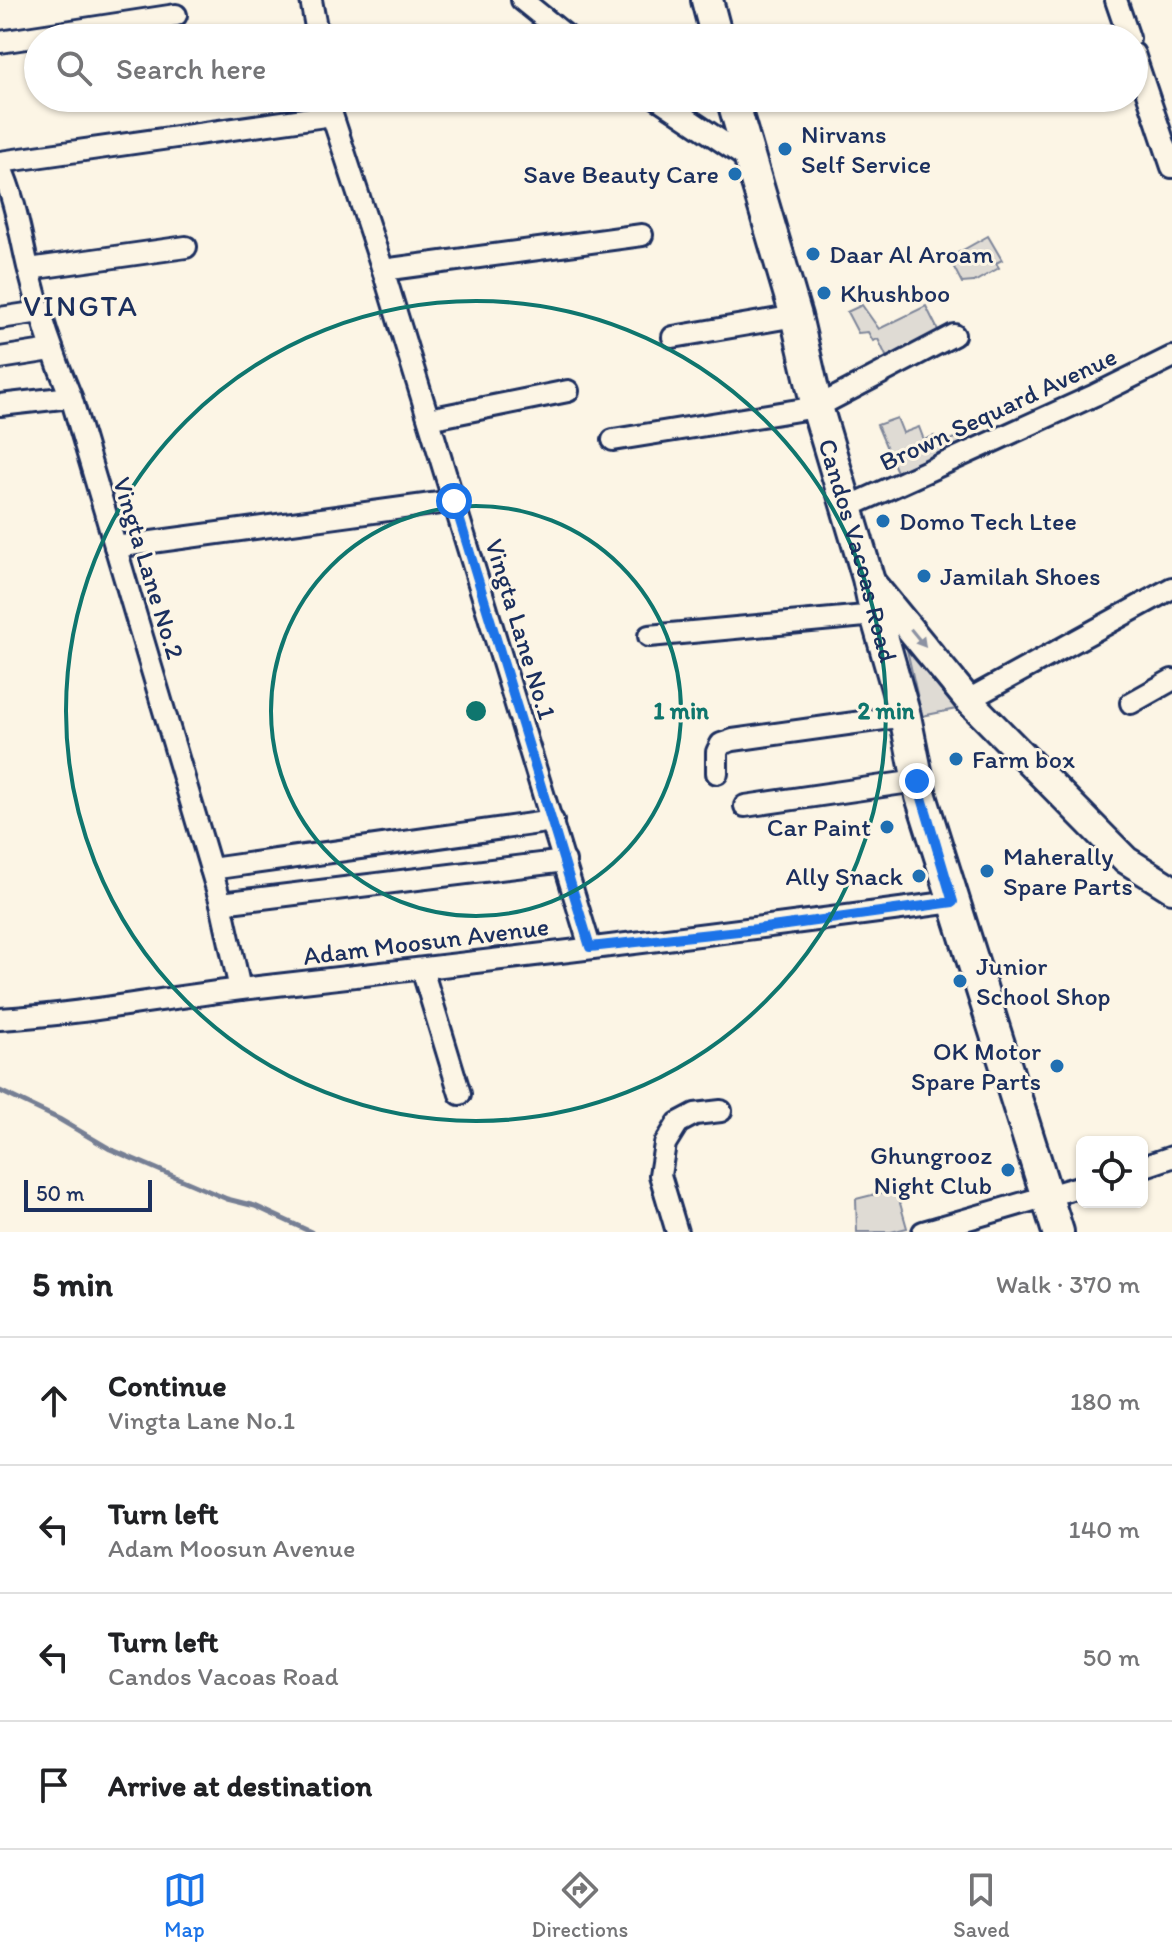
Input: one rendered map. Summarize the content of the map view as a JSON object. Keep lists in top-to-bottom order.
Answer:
{
  "streets": {
    "main road": ["Candos Vacoas Road"],
    "street": [
      "Brown Sequard Avenue",
      "Vingta Lane No.2",
      "Vingta Lane No.1",
      "Adam Moosun Avenue"
    ]
  },
  "crossings": [
    ["Brown Sequard Avenue", "Candos Vacoas Road"],
    ["Candos Vacoas Road", "Adam Moosun Avenue"],
    ["Vingta Lane No.2", "Adam Moosun Avenue"],
    ["Vingta Lane No.1", "Adam Moosun Avenue"]
  ],
  "districts": ["VINGTA"],
  "places": [
    "Nirvans Self Service",
    "Save Beauty Care",
    "Daar Al Aroam",
    "Khushboo",
    "Domo Tech Ltee",
    "Jamilah Shoes",
    "Farm box",
    "Car Paint",
    "Maherally Spare Parts",
    "Ally Snack",
    "Junior School Shop",
    "OK Motor Spare Parts",
    "Ghungrooz Night Club"
  ],
  "scale_bar": "50 m",
  "page": {
    "search": "Search here",
    "scale": "50 m",
    "heading": ["5 min", "Walk · 370 m"],
    "list": [
      ["Continue", "Vingta Lane No.1", "180 m"],
      ["Turn left", "Adam Moosun Avenue", "140 m"],
      ["Turn left", "Candos Vacoas Road", "50 m"],
      "Arrive at destination"
    ],
    "nav": ["Map", "Directions", "Saved"]
  },
  "rings": ["1 min", "2 min"]
}
